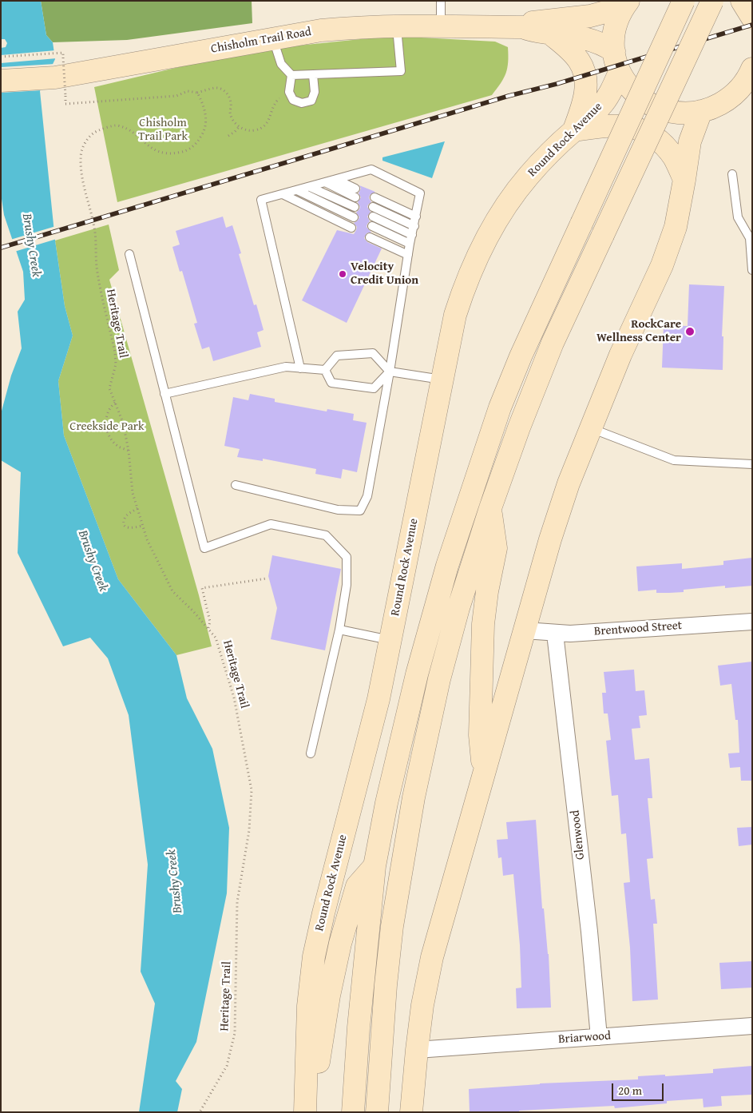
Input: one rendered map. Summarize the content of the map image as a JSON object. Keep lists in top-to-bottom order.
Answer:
{
  "streets": {
    "main road": ["Chisholm Trail Road", "Round Rock Avenue"],
    "street": ["Brentwood Street", "Glenwood", "Briarwood"],
    "path": ["Heritage Trail"]
  },
  "crossings": [
    ["Brentwood Street", "Glenwood"],
    ["Glenwood", "Briarwood"]
  ],
  "water": ["Brushy Creek"],
  "parks": ["Chisholm Trail Park", "Creekside Park"],
  "places": ["Velocity Credit Union", "RockCare Wellness Center"],
  "scale_bar": "20 m"
}
